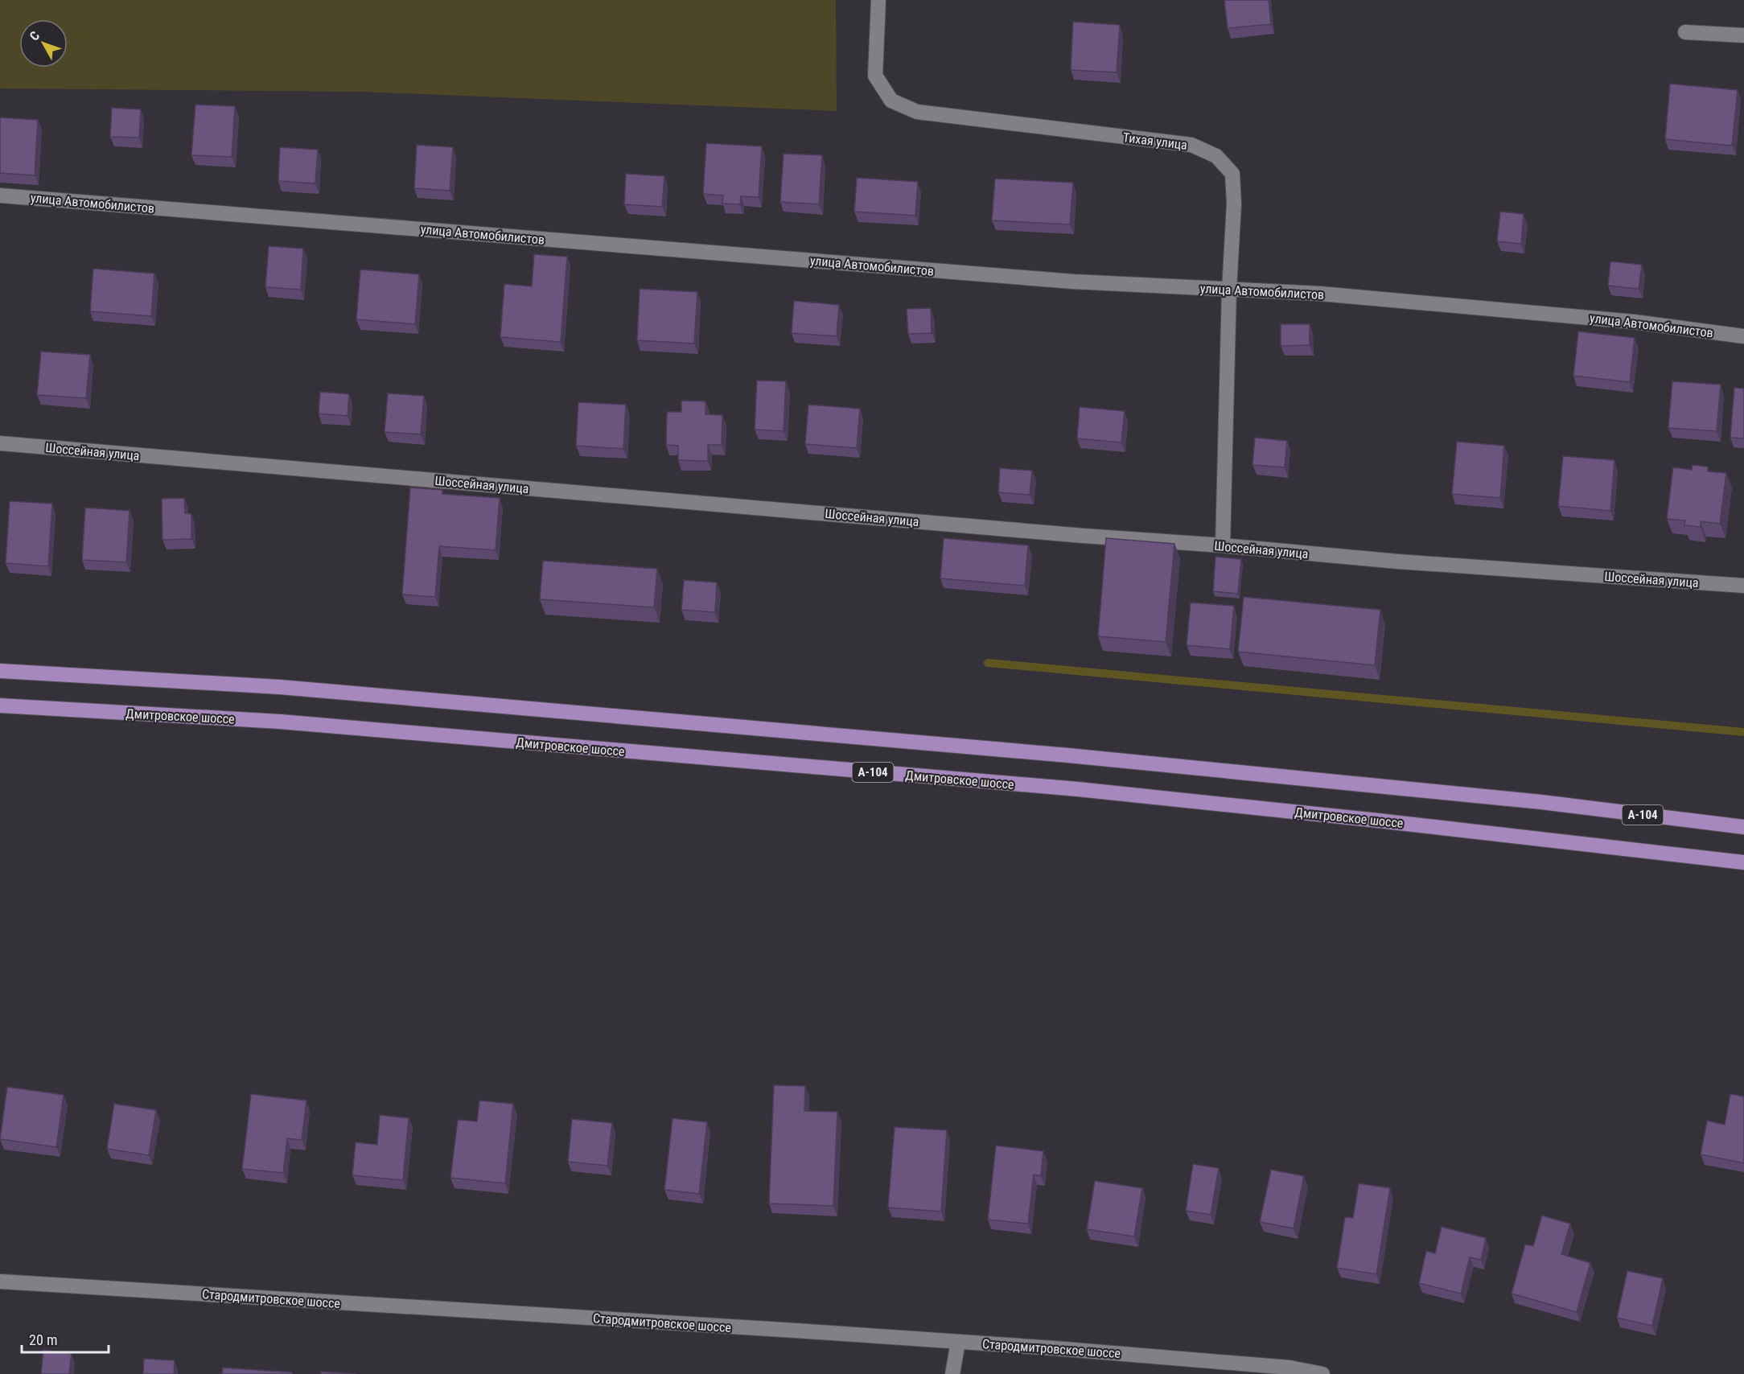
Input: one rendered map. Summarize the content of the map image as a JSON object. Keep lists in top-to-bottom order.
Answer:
{
  "streets": {
    "highway": ["Дмитровское шоссе", "А-104"],
    "street": [
      "Тихая улица",
      "улица Автомобилистов",
      "Шоссейная улица",
      "Стародмитровское шоссе"
    ]
  },
  "crossings": [
    ["Тихая улица", "улица Автомобилистов"],
    ["Тихая улица", "Шоссейная улица"]
  ],
  "scale_bar": "20 m",
  "north": "top left"
}
